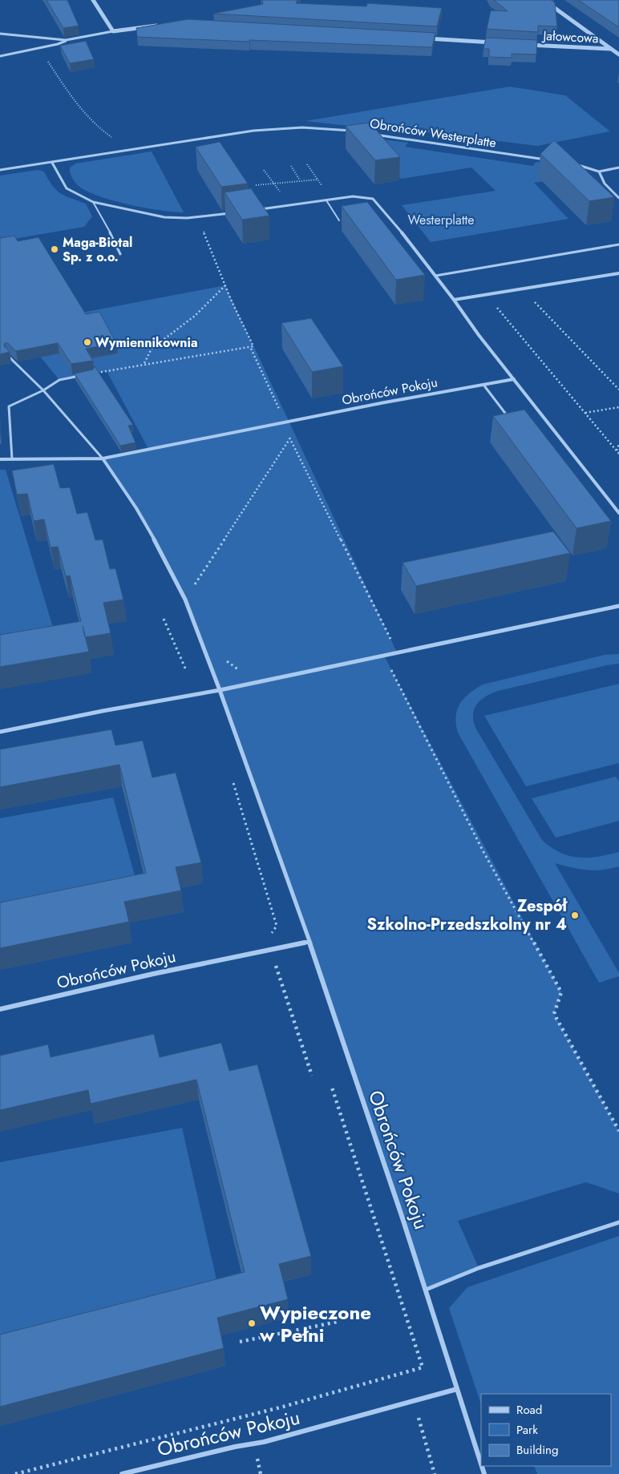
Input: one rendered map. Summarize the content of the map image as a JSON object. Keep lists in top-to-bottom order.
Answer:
{
  "streets": {
    "street": ["Jałowcowa", "Obrońców Westerplatte", "Obrońców Pokoju"]
  },
  "parks": ["Westerplatte"],
  "places": [
    "Maga-Biotal Sp. z o.o.",
    "Wymiennikownia",
    "Zespół Szkolno-Przedszkolny nr 4",
    "Wypieczone w Pełni"
  ],
  "legend": ["Road", "Park", "Building"]
}
